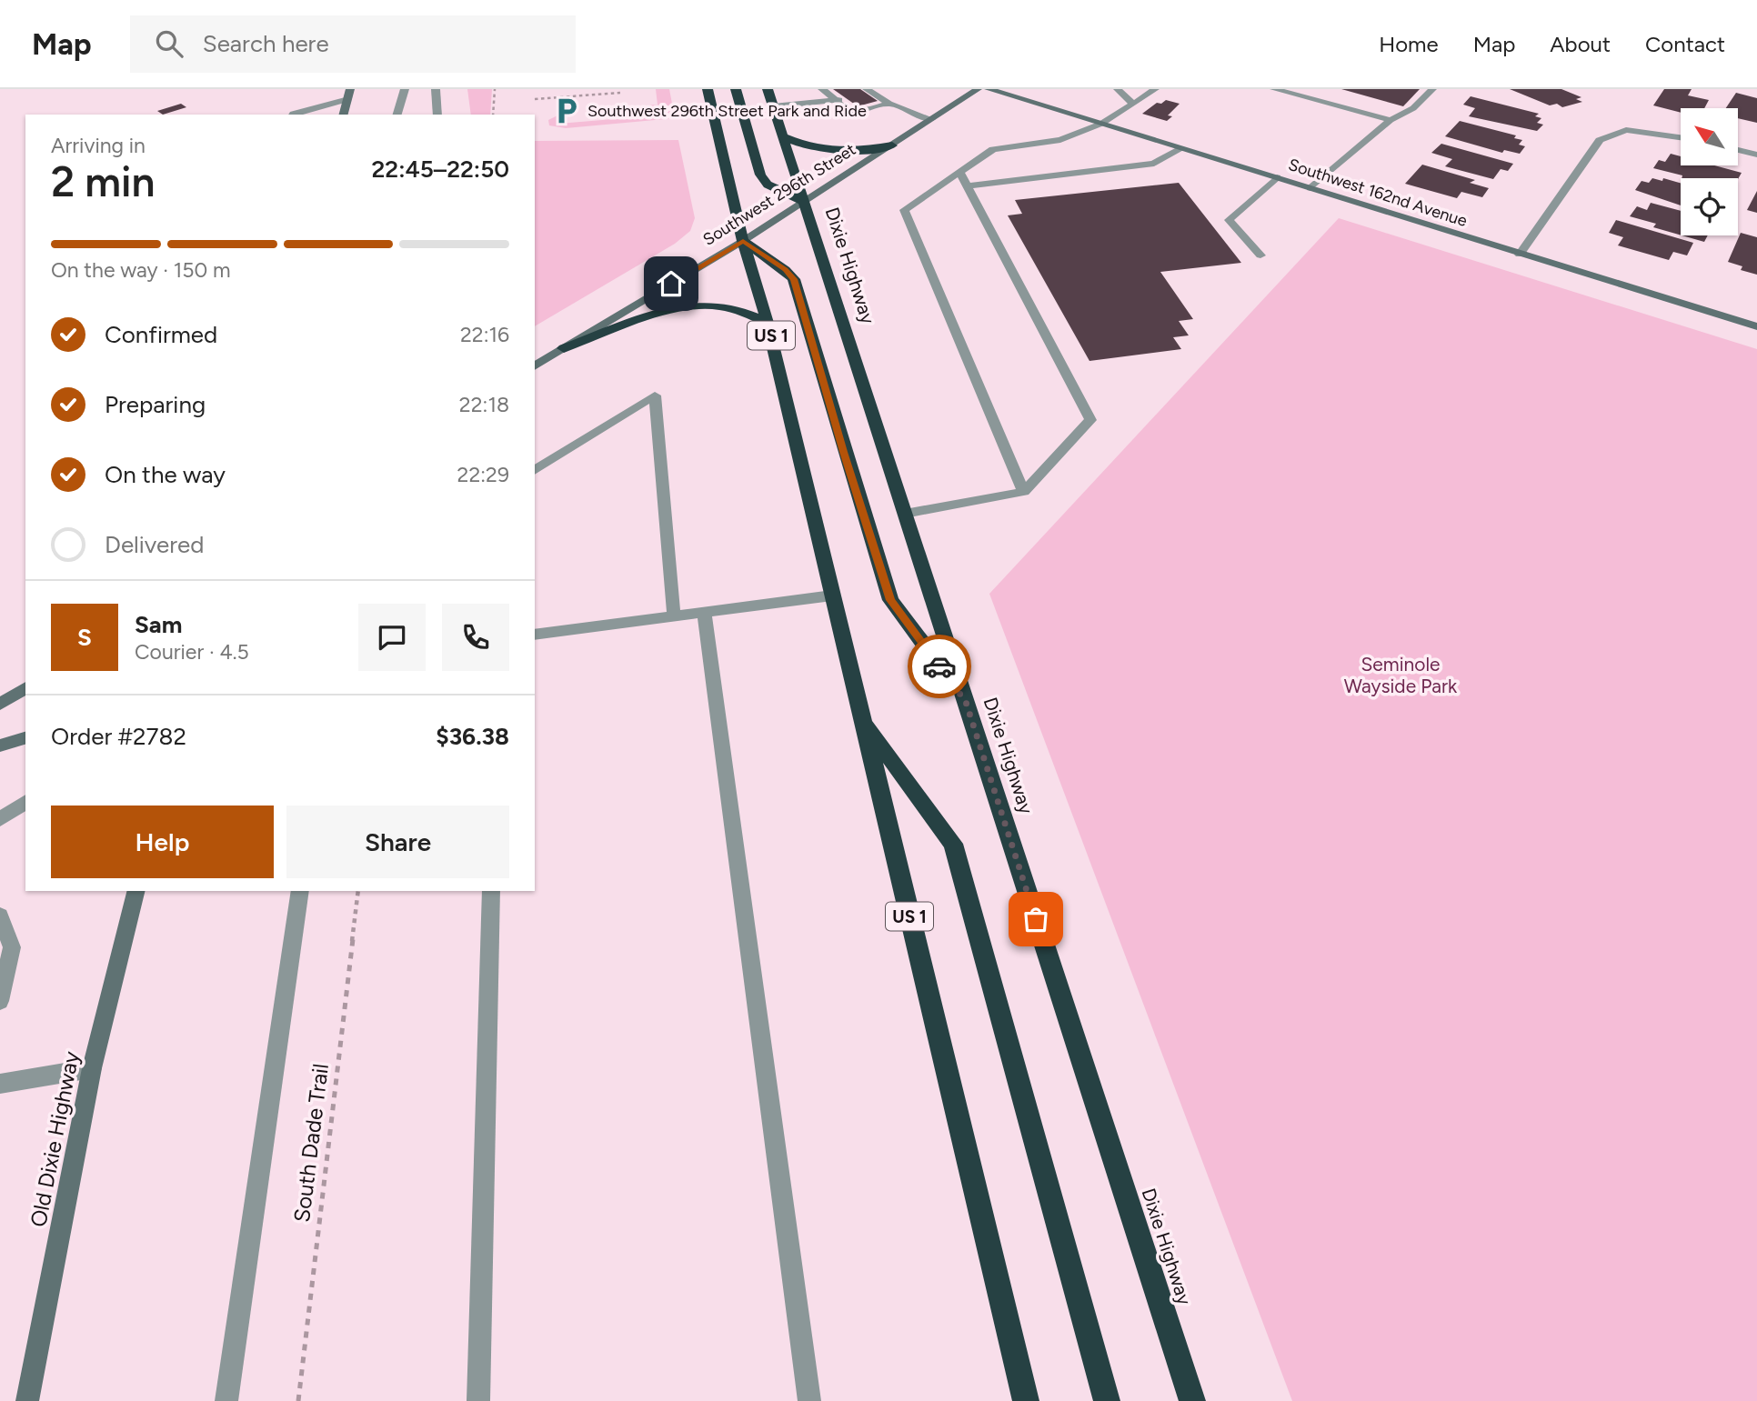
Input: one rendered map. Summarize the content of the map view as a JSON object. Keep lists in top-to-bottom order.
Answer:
{
  "streets": {
    "highway": ["Dixie Highway", "US 1"],
    "street": ["Southwest 162nd Avenue", "Southwest 296th Street", "Old Dixie Highway"],
    "path": ["South Dade Trail"]
  },
  "crossings": [
    ["Southwest 296th Street", "Dixie Highway"],
    ["Southwest 296th Street", "US 1"]
  ],
  "parks": ["Seminole Wayside Park"],
  "places": {
    "parking": ["Southwest 296th Street Park and Ride"]
  },
  "north": "top left",
  "page": {
    "header": "Map",
    "search": "Search here",
    "nav": [
      "Home",
      "Map",
      "About",
      "Contact"
    ],
    "heading": ["2 min", "Arriving in", "22:45–22:50"],
    "panel": [
      "Sam",
      "Courier · 4.5",
      "Order #2782",
      "$36.38"
    ],
    "bar": "On the way · 150 m",
    "list": [
      ["Confirmed", "22:16"],
      ["Preparing", "22:18"],
      ["On the way", "22:29"],
      "Delivered"
    ],
    "round": "S",
    "buttons": ["Help", "Share"]
  }
}
